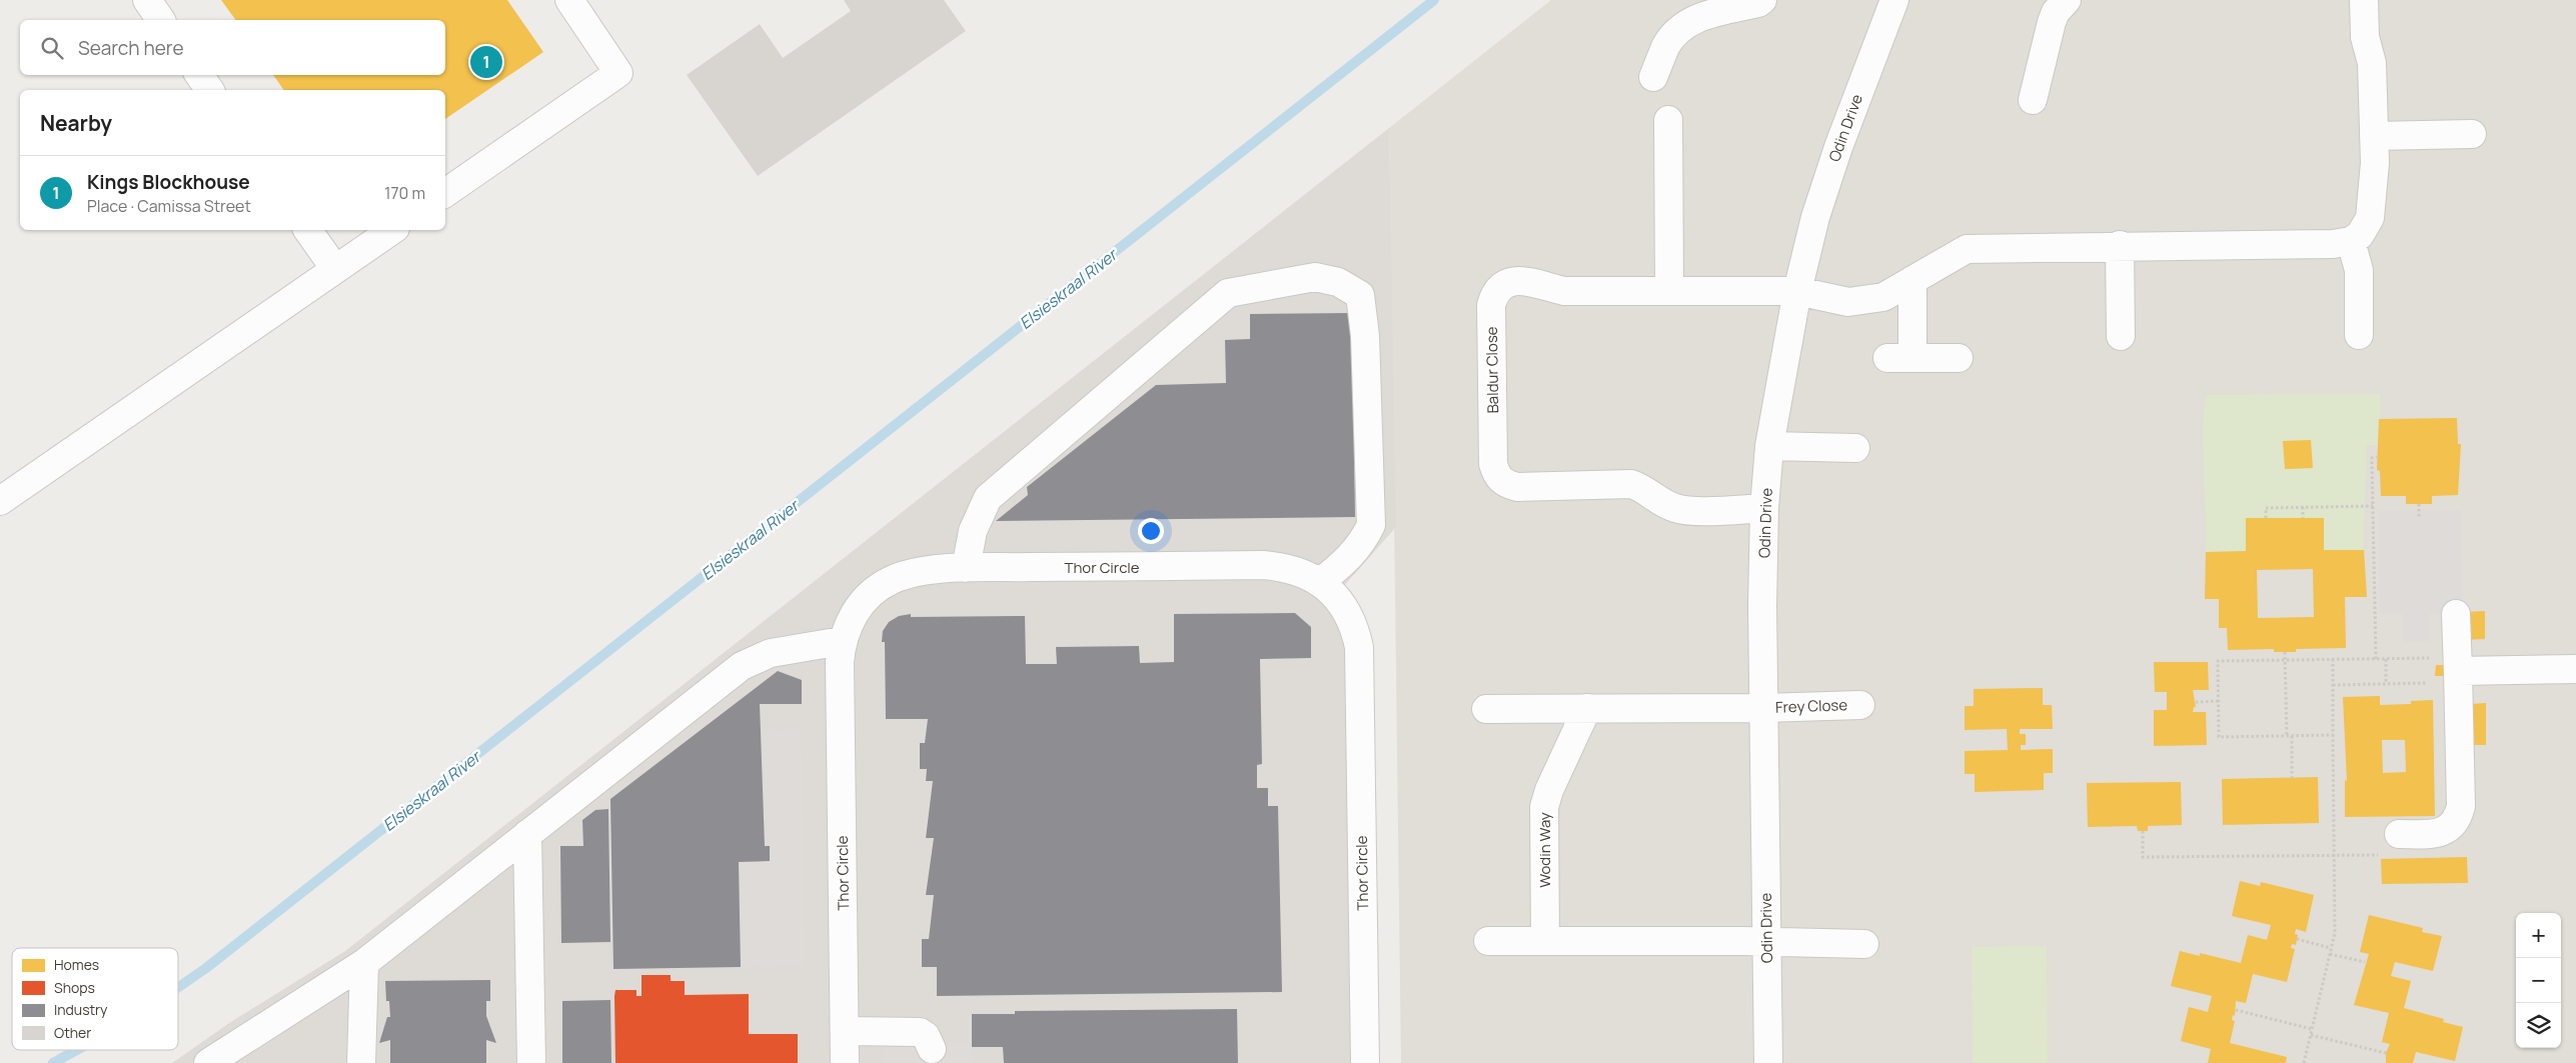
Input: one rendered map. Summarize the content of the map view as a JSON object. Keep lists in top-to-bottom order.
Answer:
{
  "streets": {
    "street": [
      "Odin Drive",
      "Baldur Close",
      "Thor Circle",
      "Frey Close",
      "Wodin Way"
    ]
  },
  "crossings": [
    ["Odin Drive", "Baldur Close"],
    ["Odin Drive", "Frey Close"]
  ],
  "water": ["Elsieskraal River"],
  "legend": [
    "Homes",
    "Shops",
    "Industry",
    "Other"
  ],
  "page": {
    "search": "Search here",
    "pins": "1",
    "heading": "Nearby",
    "list": [
      {
        "mark": "1",
        "name": "Kings Blockhouse",
        "note": "Place · Camissa Street",
        "value": "170 m"
      }
    ],
    "map_buttons": ["+", "−"]
  }
}
